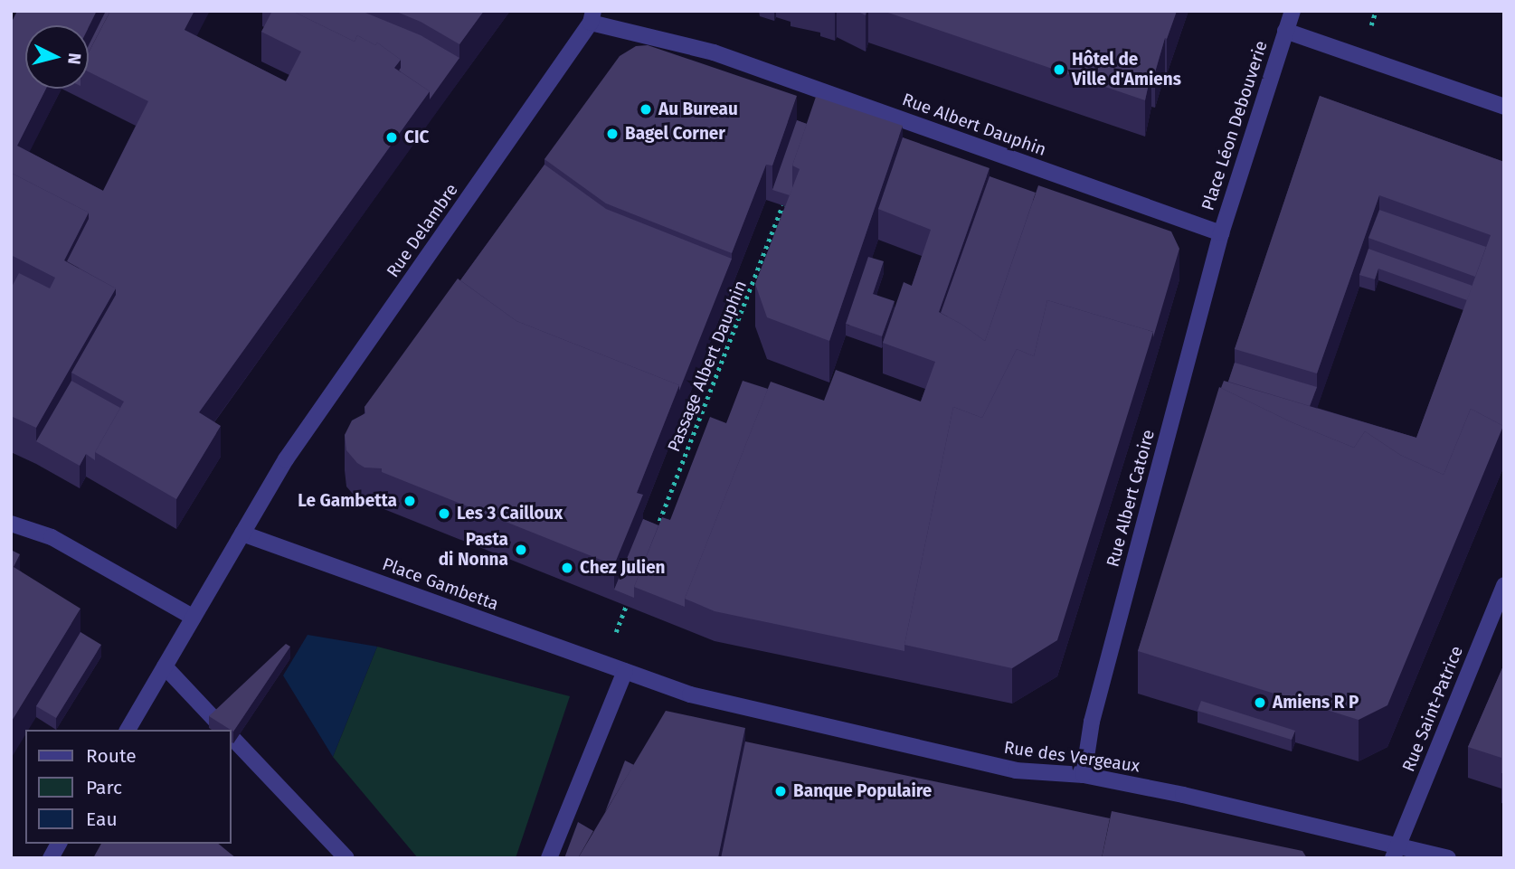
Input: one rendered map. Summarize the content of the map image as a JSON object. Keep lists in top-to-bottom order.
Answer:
{
  "streets": {
    "street": [
      "Rue Albert Dauphin",
      "Place Léon Debouverie",
      "Rue Delambre",
      "Rue Albert Catoire",
      "Place Gambetta",
      "Rue Saint-Patrice",
      "Rue des Vergeaux"
    ],
    "path": ["Passage Albert Dauphin"]
  },
  "crossings": [
    ["Rue Albert Dauphin", "Place Léon Debouverie"],
    ["Rue Albert Dauphin", "Rue Delambre"],
    ["Rue Albert Dauphin", "Rue Albert Catoire"],
    ["Place Léon Debouverie", "Rue Albert Catoire"],
    ["Rue Delambre", "Place Gambetta"],
    ["Rue Albert Catoire", "Rue des Vergeaux"],
    ["Place Gambetta", "Rue des Vergeaux"],
    ["Rue Saint-Patrice", "Rue des Vergeaux"]
  ],
  "places": [
    "Hôtel de Ville d'Amiens",
    "Au Bureau",
    "Bagel Corner",
    "CIC",
    "Le Gambetta",
    "Les 3 Cailloux",
    "Pasta di Nonna",
    "Chez Julien",
    "Amiens R P",
    "Banque Populaire"
  ],
  "legend": ["Route", "Parc", "Eau"],
  "north": "right"
}
